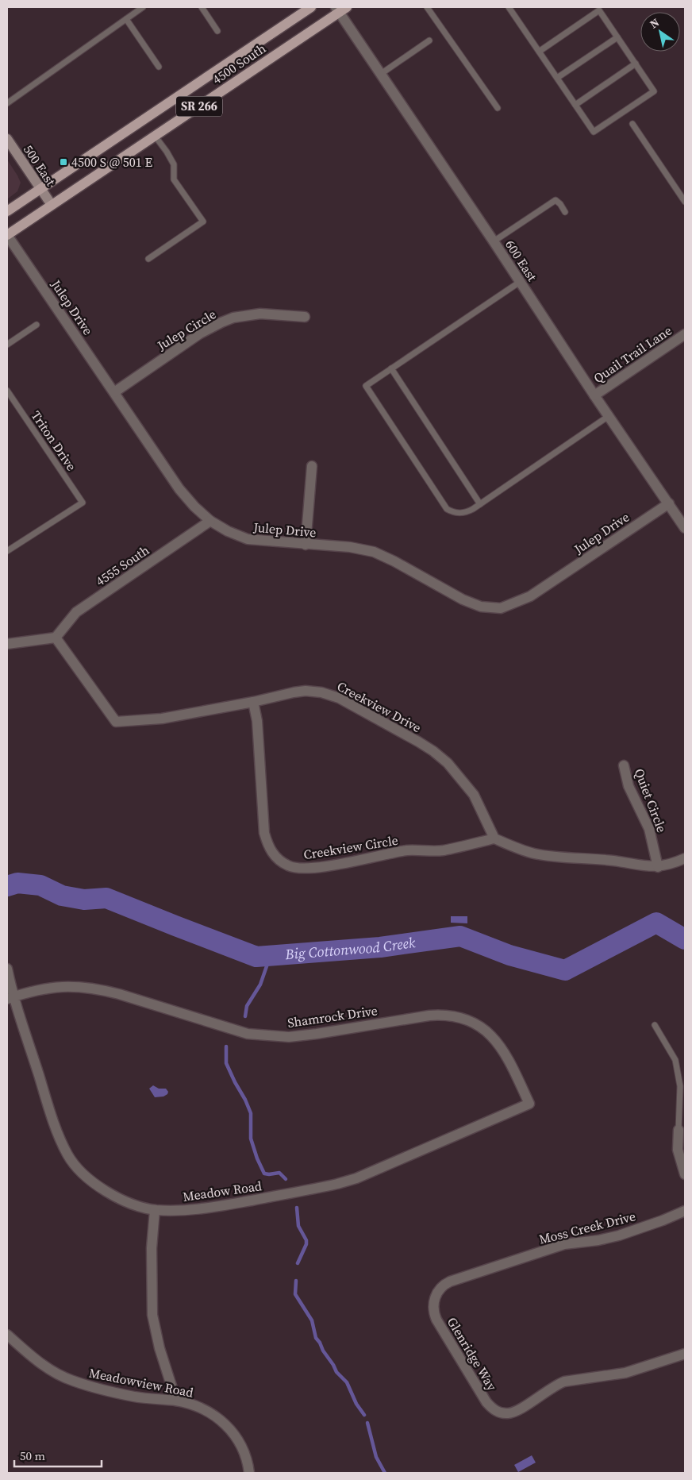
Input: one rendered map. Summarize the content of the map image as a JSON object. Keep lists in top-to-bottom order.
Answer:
{
  "streets": {
    "main road": ["4500 South", "SR 266"],
    "street": [
      "500 East",
      "600 East",
      "Julep Drive",
      "Julep Circle",
      "Quail Trail Lane",
      "4555 South",
      "Creekview Drive",
      "Quiet Circle",
      "Creekview Circle",
      "Shamrock Drive",
      "Meadow Road",
      "Moss Creek Drive",
      "Glenridge Way",
      "Meadowview Road"
    ],
    "lane": ["Triton Drive"]
  },
  "crossings": [
    ["4500 South", "500 East"],
    ["4500 South", "600 East"],
    ["4500 South", "Julep Drive"],
    ["600 East", "Julep Drive"],
    ["600 East", "Quail Trail Lane"],
    ["Julep Drive", "Julep Circle"],
    ["Julep Drive", "4555 South"],
    ["4555 South", "Creekview Drive"],
    ["Creekview Drive", "Creekview Circle"],
    ["Shamrock Drive", "Meadow Road"],
    ["Moss Creek Drive", "Glenridge Way"]
  ],
  "water": ["Big Cottonwood Creek"],
  "places": {
    "transit": ["4500 S @ 501 E"]
  },
  "scale_bar": "50 m",
  "north": "top left"
}
